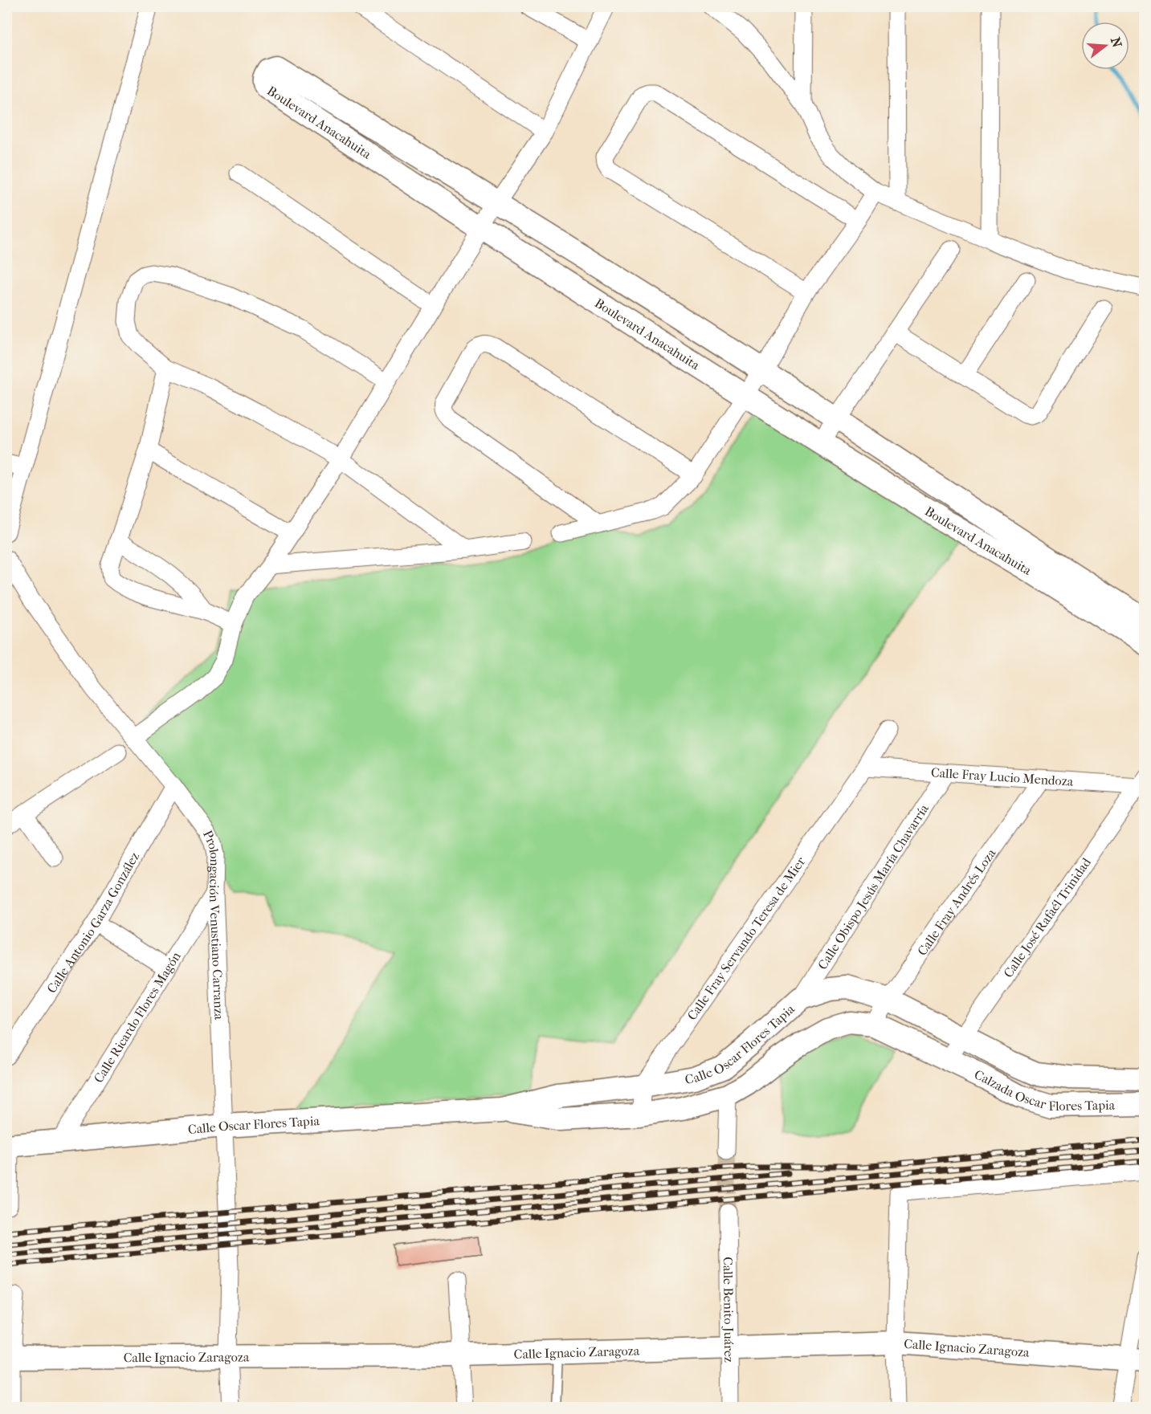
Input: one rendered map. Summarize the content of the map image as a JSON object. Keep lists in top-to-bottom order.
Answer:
{
  "streets": {
    "street": [
      "Boulevard Anacahuita",
      "Calle Fray Lucio Mendoza",
      "Calle Obispo Jesús María Chavarría",
      "Calle Fray Andrés Loza",
      "Calle José Rafaél Trinidad",
      "Calle Antonio Garza González",
      "Prolongación Venustiano Carranza",
      "Calle Fray Servando Teresa de Mier",
      "Calle Ricardo Flores Magón",
      "Calle Oscar Flores Tapia",
      "Calzada Oscar Flores Tapia",
      "Calle Benito Juárez",
      "Calle Ignacio Zaragoza"
    ]
  },
  "crossings": [
    ["Calle Fray Lucio Mendoza", "Calle Obispo Jesús María Chavarría"],
    ["Calle Fray Lucio Mendoza", "Calle Fray Andrés Loza"],
    ["Calle Fray Lucio Mendoza", "Calle José Rafaél Trinidad"],
    ["Calle Fray Lucio Mendoza", "Calle Fray Servando Teresa de Mier"],
    ["Calle Obispo Jesús María Chavarría", "Calle Oscar Flores Tapia"],
    ["Calle Fray Andrés Loza", "Calle Oscar Flores Tapia"],
    ["Calle José Rafaél Trinidad", "Calle Oscar Flores Tapia"],
    ["Calle José Rafaél Trinidad", "Calzada Oscar Flores Tapia"],
    ["Calle Antonio Garza González", "Prolongación Venustiano Carranza"],
    ["Prolongación Venustiano Carranza", "Calle Ricardo Flores Magón"],
    ["Prolongación Venustiano Carranza", "Calle Oscar Flores Tapia"],
    ["Prolongación Venustiano Carranza", "Calle Ignacio Zaragoza"],
    ["Calle Fray Servando Teresa de Mier", "Calle Oscar Flores Tapia"],
    ["Calle Ricardo Flores Magón", "Calle Oscar Flores Tapia"],
    ["Calle Oscar Flores Tapia", "Calzada Oscar Flores Tapia"],
    ["Calle Benito Juárez", "Calle Ignacio Zaragoza"]
  ],
  "north": "right"
}
